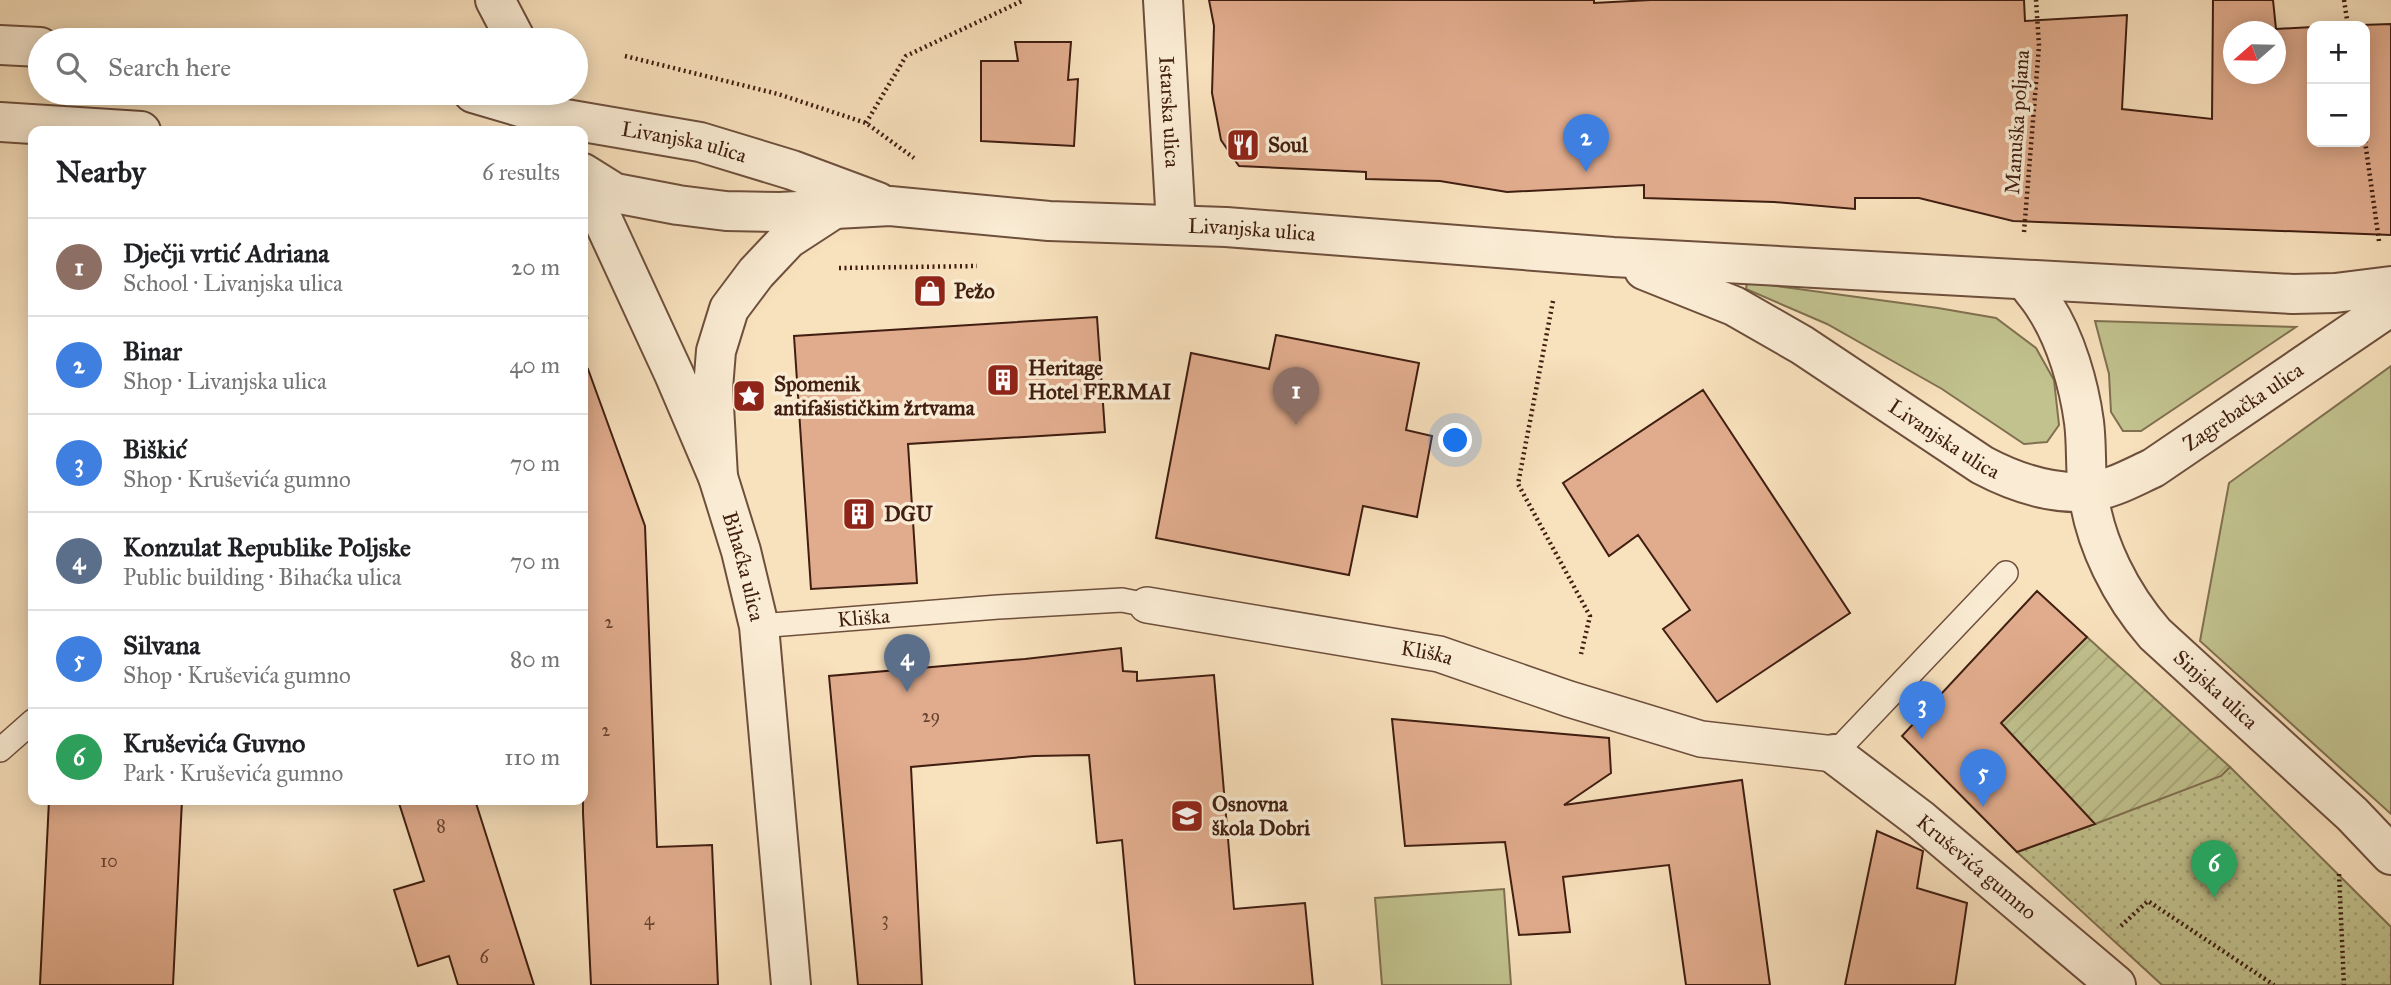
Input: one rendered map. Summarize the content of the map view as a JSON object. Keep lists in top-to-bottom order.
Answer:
{
  "streets": {
    "street": [
      "Istarska ulica",
      "Livanjska ulica",
      "Zagrebačka ulica",
      "Bihaćka ulica",
      "Kliška",
      "Sinjska ulica",
      "Kruševića gumno"
    ],
    "path": ["Manuška poljana"]
  },
  "crossings": [
    ["Istarska ulica", "Livanjska ulica"],
    ["Livanjska ulica", "Zagrebačka ulica"],
    ["Livanjska ulica", "Sinjska ulica"],
    ["Zagrebačka ulica", "Sinjska ulica"],
    ["Bihaćka ulica", "Kliška"],
    ["Kliška", "Kruševića gumno"]
  ],
  "places": {
    "restaurant": ["Soul"],
    "shop": ["Pežo"],
    "building": ["Heritage Hotel FERMAI", "DGU"],
    "place": ["Spomenik antifašističkim žrtvama"],
    "school or university": ["Osnovna škola Dobri"]
  },
  "house_numbers": [
    "2",
    "29",
    "2",
    "8",
    "10",
    "4",
    "3",
    "6"
  ],
  "north": "left",
  "page": {
    "map_buttons": ["+", "−"],
    "search": "Search here",
    "pins": [
      "2",
      "1",
      "4",
      "3",
      "5",
      "6"
    ],
    "heading": ["Nearby", "6 results"],
    "list": [
      {
        "mark": "1",
        "name": "Dječji vrtić Adriana",
        "note": "School · Livanjska ulica",
        "value": "20 m"
      },
      {
        "mark": "2",
        "name": "Binar",
        "note": "Shop · Livanjska ulica",
        "value": "40 m"
      },
      {
        "mark": "3",
        "name": "Biškić",
        "note": "Shop · Kruševića gumno",
        "value": "70 m"
      },
      {
        "mark": "4",
        "name": "Konzulat Republike Poljske",
        "note": "Public building · Bihaćka ulica",
        "value": "70 m"
      },
      {
        "mark": "5",
        "name": "Silvana",
        "note": "Shop · Kruševića gumno",
        "value": "80 m"
      },
      {
        "mark": "6",
        "name": "Kruševića Guvno",
        "note": "Park · Kruševića gumno",
        "value": "110 m"
      }
    ]
  }
}
